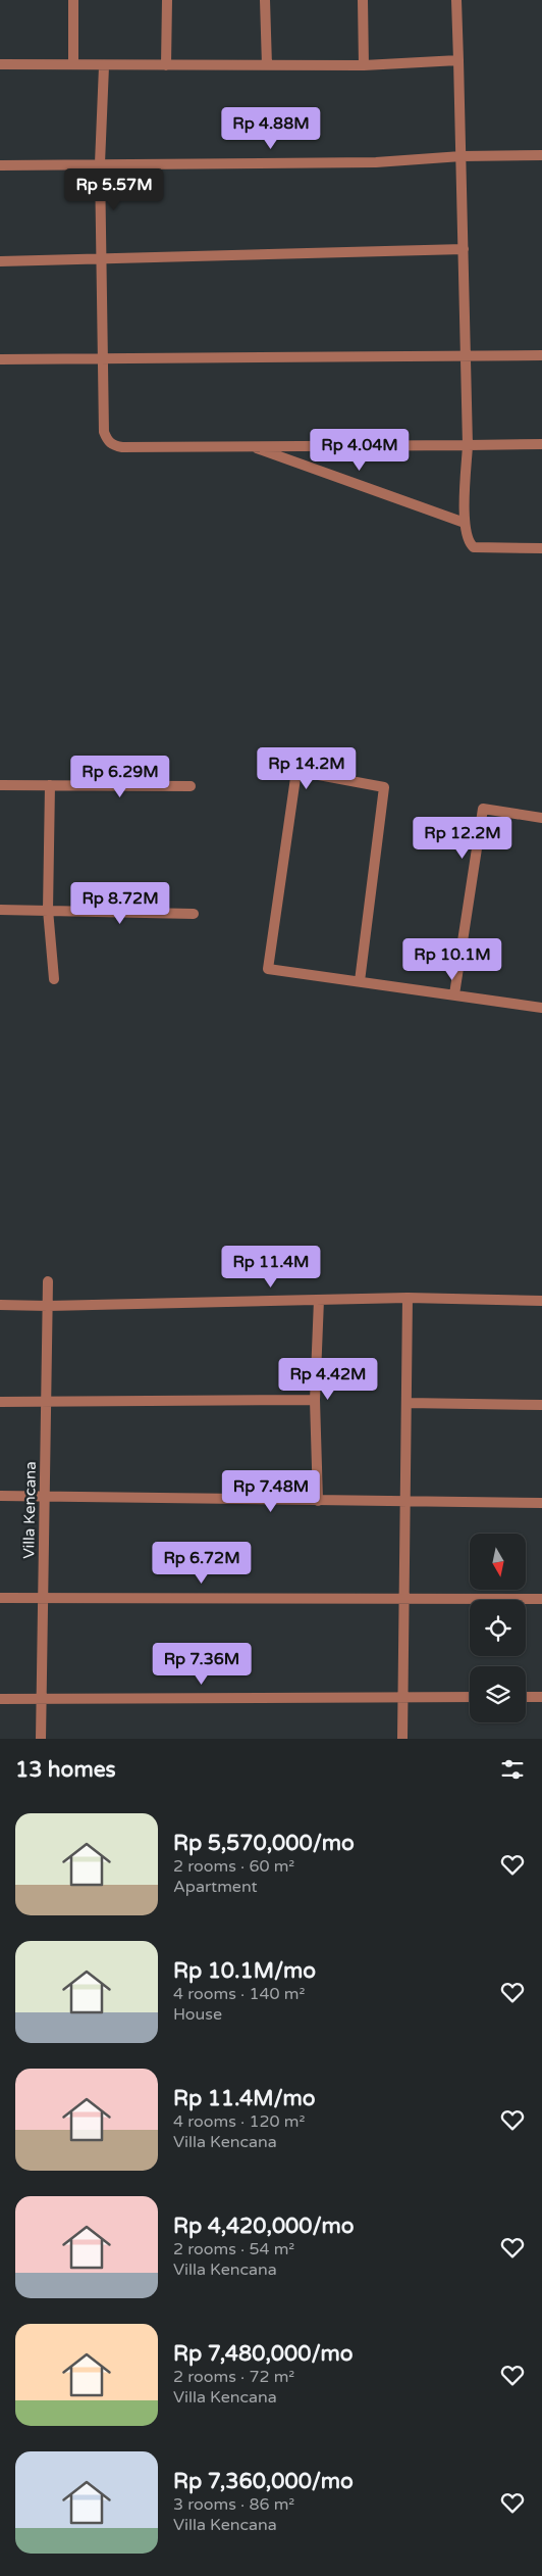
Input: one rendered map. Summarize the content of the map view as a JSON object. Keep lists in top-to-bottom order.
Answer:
{
  "streets": {
    "street": ["Villa Kencana"]
  },
  "north": "bottom",
  "page": {
    "price": [
      "Rp 4.88M",
      "Rp 5.57M",
      "Rp 4.04M",
      "Rp 14.2M",
      "Rp 6.29M",
      "Rp 12.2M",
      "Rp 8.72M",
      "Rp 10.1M",
      "Rp 11.4M",
      "Rp 4.42M",
      "Rp 7.48M",
      "Rp 6.72M",
      "Rp 7.36M"
    ],
    "heading": "13 homes",
    "list": [
      {
        "name": "Rp 5,570,000/mo",
        "note": "2 rooms · 60 m² · Apartment"
      },
      {
        "name": "Rp 10.1M/mo",
        "note": "4 rooms · 140 m² · House"
      },
      {
        "name": "Rp 11.4M/mo",
        "note": "4 rooms · 120 m² · Villa Kencana"
      },
      {
        "name": "Rp 4,420,000/mo",
        "note": "2 rooms · 54 m² · Villa Kencana"
      },
      {
        "name": "Rp 7,480,000/mo",
        "note": "2 rooms · 72 m² · Villa Kencana"
      },
      {
        "name": "Rp 7,360,000/mo",
        "note": "3 rooms · 86 m² · Villa Kencana"
      }
    ]
  }
}
